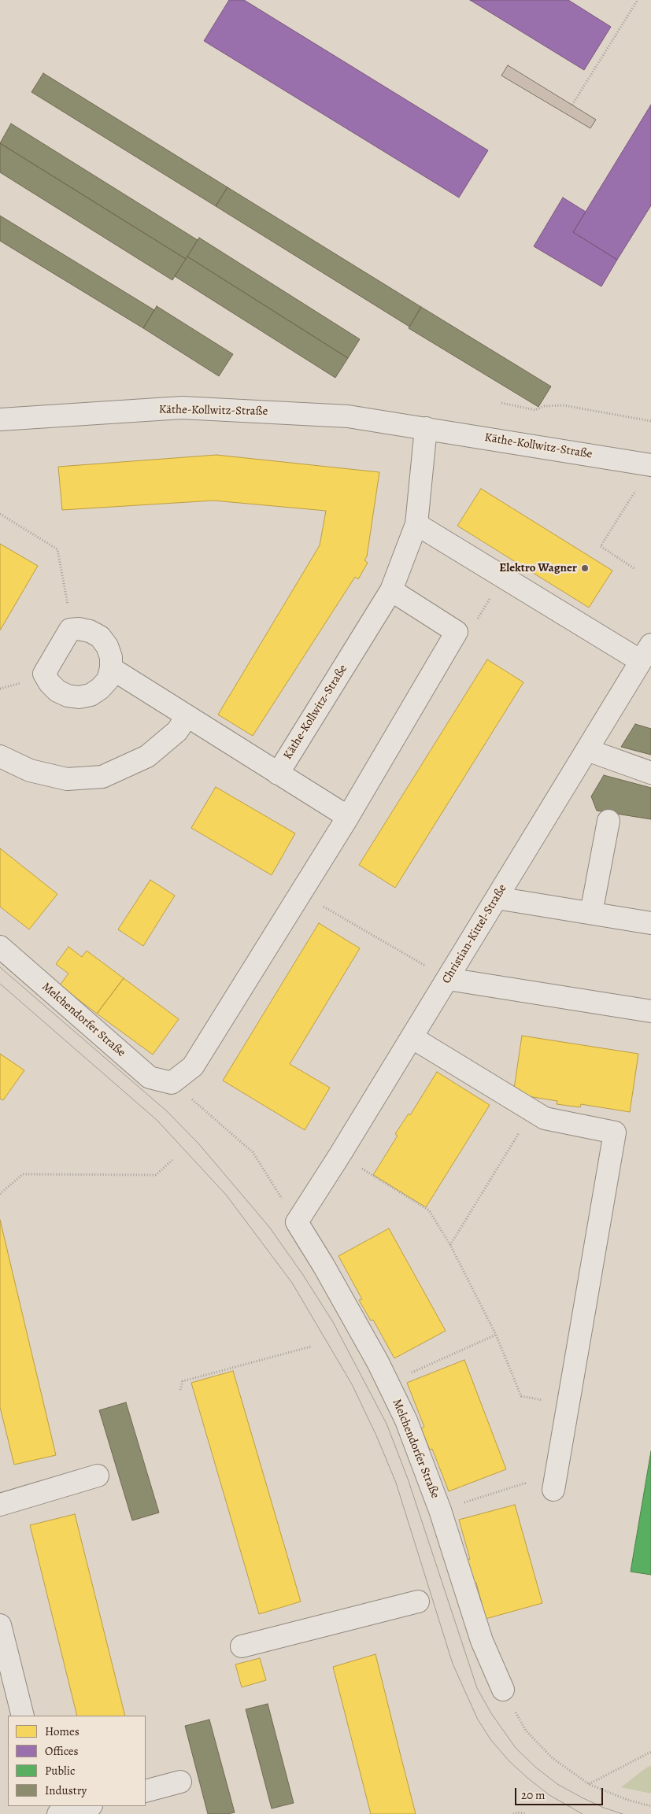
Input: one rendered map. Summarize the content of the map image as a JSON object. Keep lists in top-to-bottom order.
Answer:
{
  "streets": {
    "street": ["Käthe-Kollwitz-Straße", "Christian-Kittel-Straße", "Melchendorfer Straße"]
  },
  "crossings": [
    ["Christian-Kittel-Straße", "Melchendorfer Straße"]
  ],
  "places": ["Elektro Wagner"],
  "legend": [
    "Homes",
    "Offices",
    "Public",
    "Industry"
  ],
  "scale_bar": "20 m"
}
